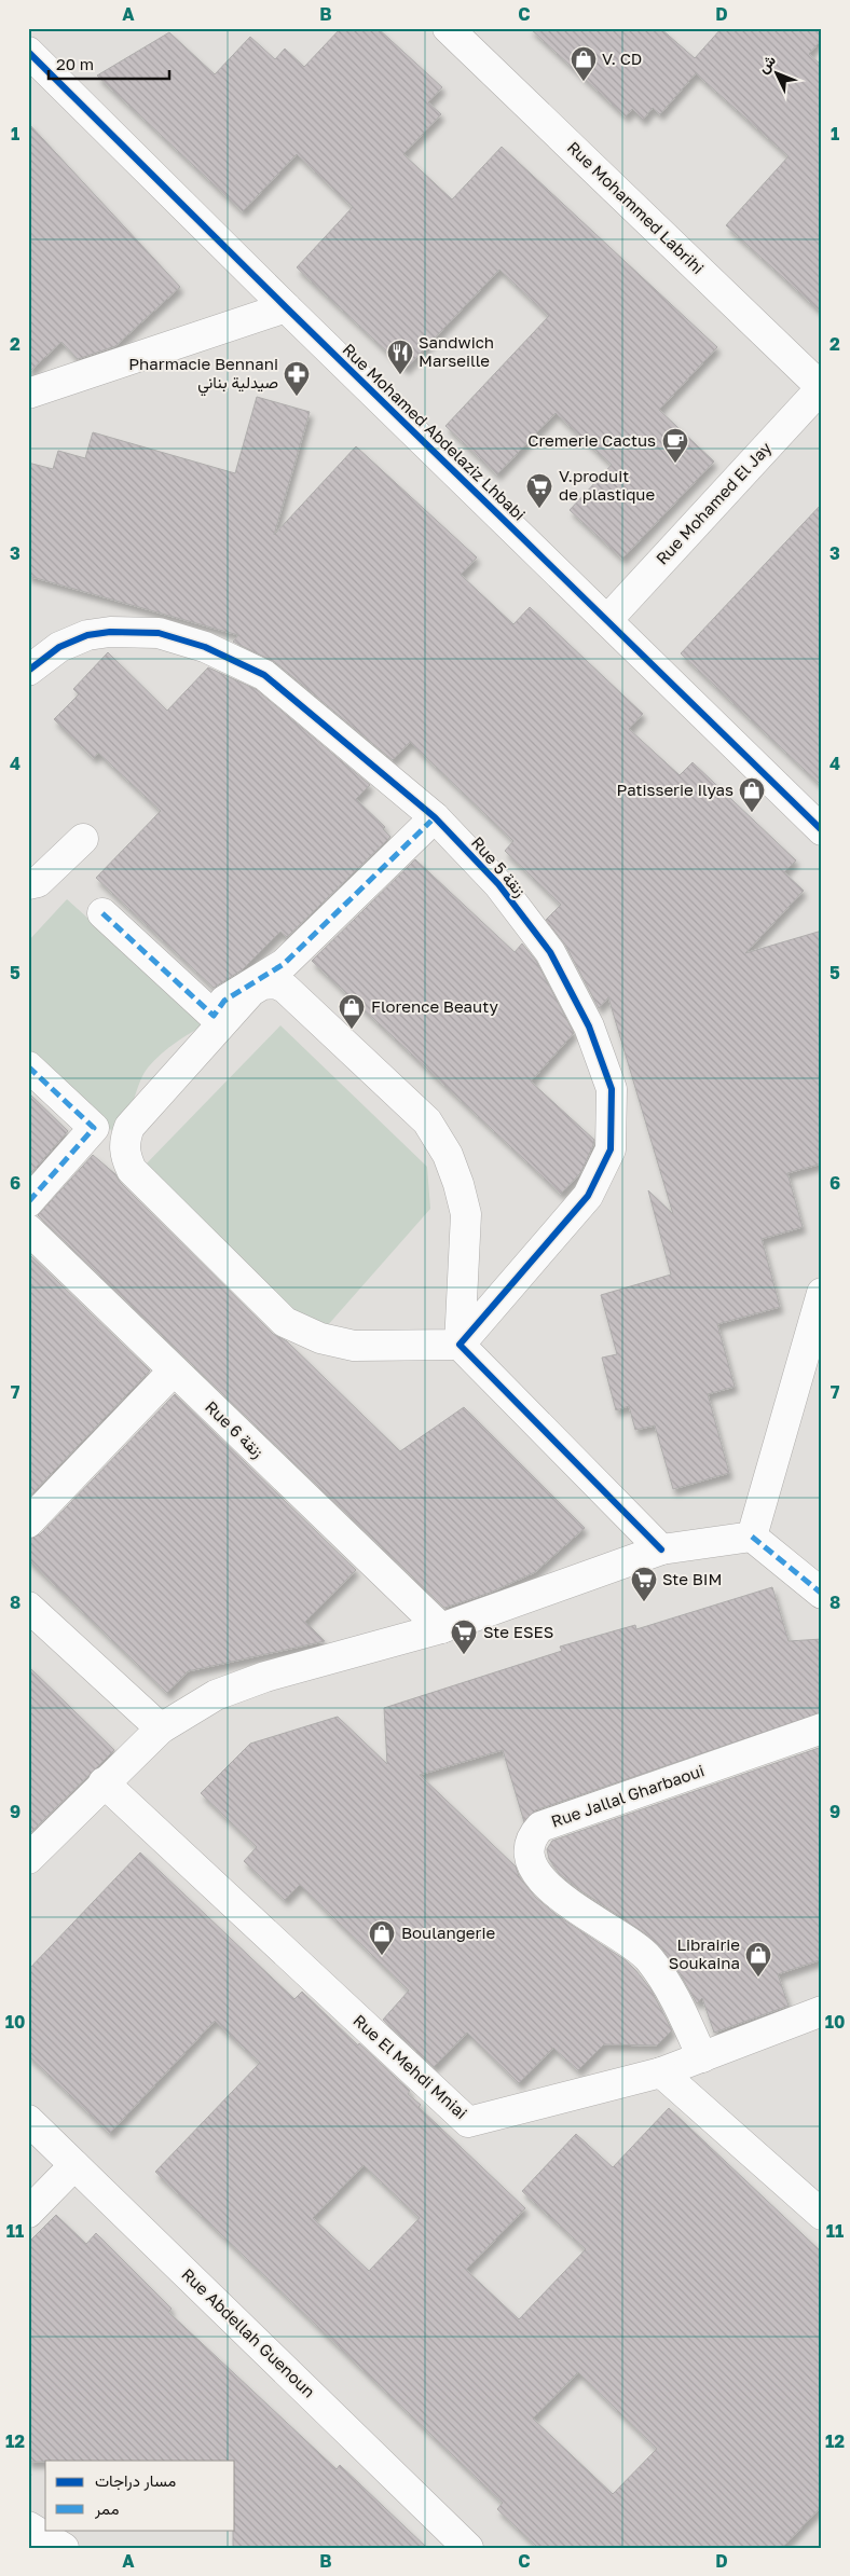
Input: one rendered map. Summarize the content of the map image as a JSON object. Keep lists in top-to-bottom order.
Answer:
{
  "streets": {
    "street": [
      "Rue Mohammed Labrihi",
      "Rue Mohamed Abdelaziz Lhbabi",
      "Rue Mohamed El Jay",
      "Rue 5 زنقة",
      "Rue 6 زنقة",
      "Rue Jallal Gharbaoui",
      "Rue El Mehdi Mniai",
      "Rue Abdellah Guenoun"
    ]
  },
  "crossings": [
    ["Rue Mohammed Labrihi", "Rue Mohamed El Jay"],
    ["Rue Mohamed Abdelaziz Lhbabi", "Rue Mohamed El Jay"],
    ["Rue Jallal Gharbaoui", "Rue El Mehdi Mniai"]
  ],
  "places": {
    "shop": [
      "V. CD",
      "Patisserie Ilyas",
      "Florence Beauty",
      "Boulangerie",
      "Librairie Soukaina"
    ],
    "restaurant": ["Sandwich Marseille"],
    "pharmacy": ["Pharmacie Bennani صيدلية بناني"],
    "cafe": ["Cremerie Cactus"],
    "supermarket": ["V.produit de plastique", "Ste BIM", "Ste ESES"]
  },
  "legend": ["مسار دراجات", "ممر"],
  "scale_bar": "20 m",
  "north": "top left",
  "grid": {
    "columns": [
      "A",
      "B",
      "C",
      "D"
    ],
    "rows": [
      "1",
      "2",
      "3",
      "4",
      "5",
      "6",
      "7",
      "8",
      "9",
      "10",
      "11",
      "12"
    ]
  }
}
